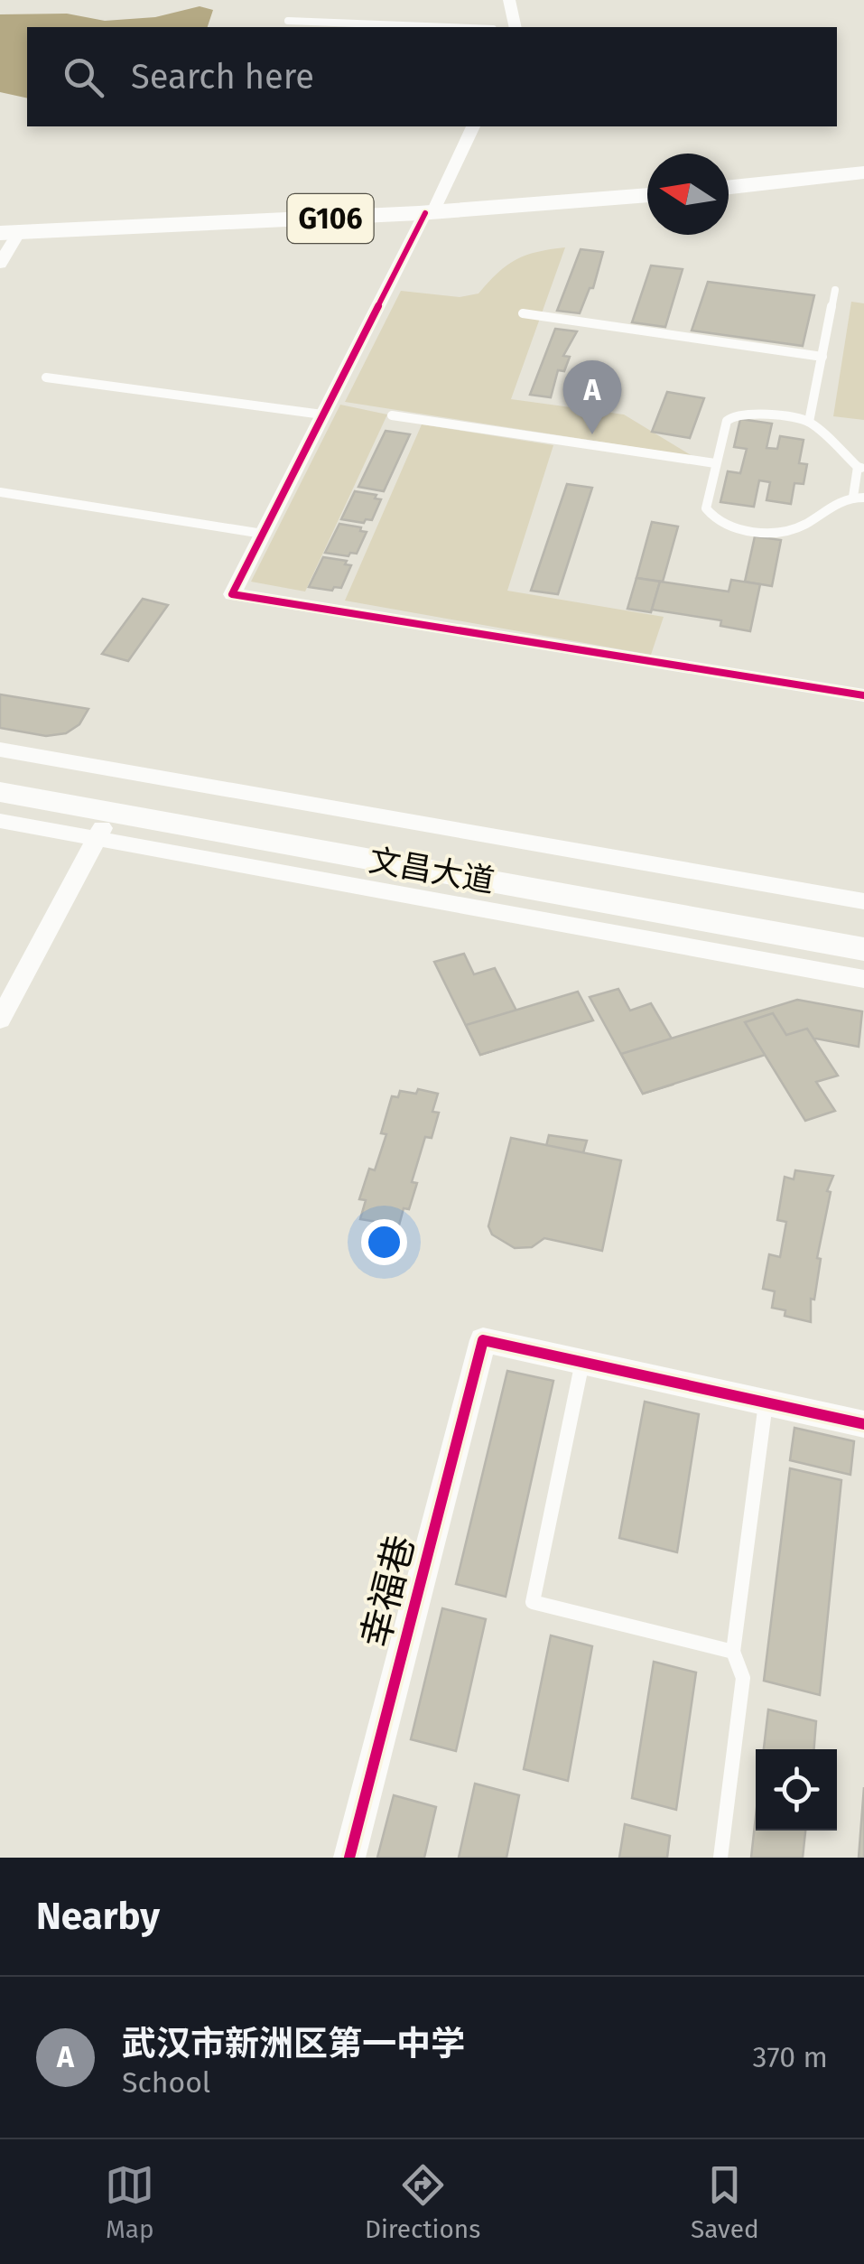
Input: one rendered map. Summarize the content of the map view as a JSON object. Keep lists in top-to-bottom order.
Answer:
{
  "streets": {
    "highway": ["G106"],
    "main road": ["文昌大道"],
    "street": ["幸福巷"]
  },
  "north": "left",
  "page": {
    "search": "Search here",
    "pins": "A",
    "heading": "Nearby",
    "list": [
      {
        "mark": "A",
        "name": "武汉市新洲区第一中学",
        "note": "School",
        "value": "370 m"
      }
    ],
    "nav": ["Map", "Directions", "Saved"]
  }
}
